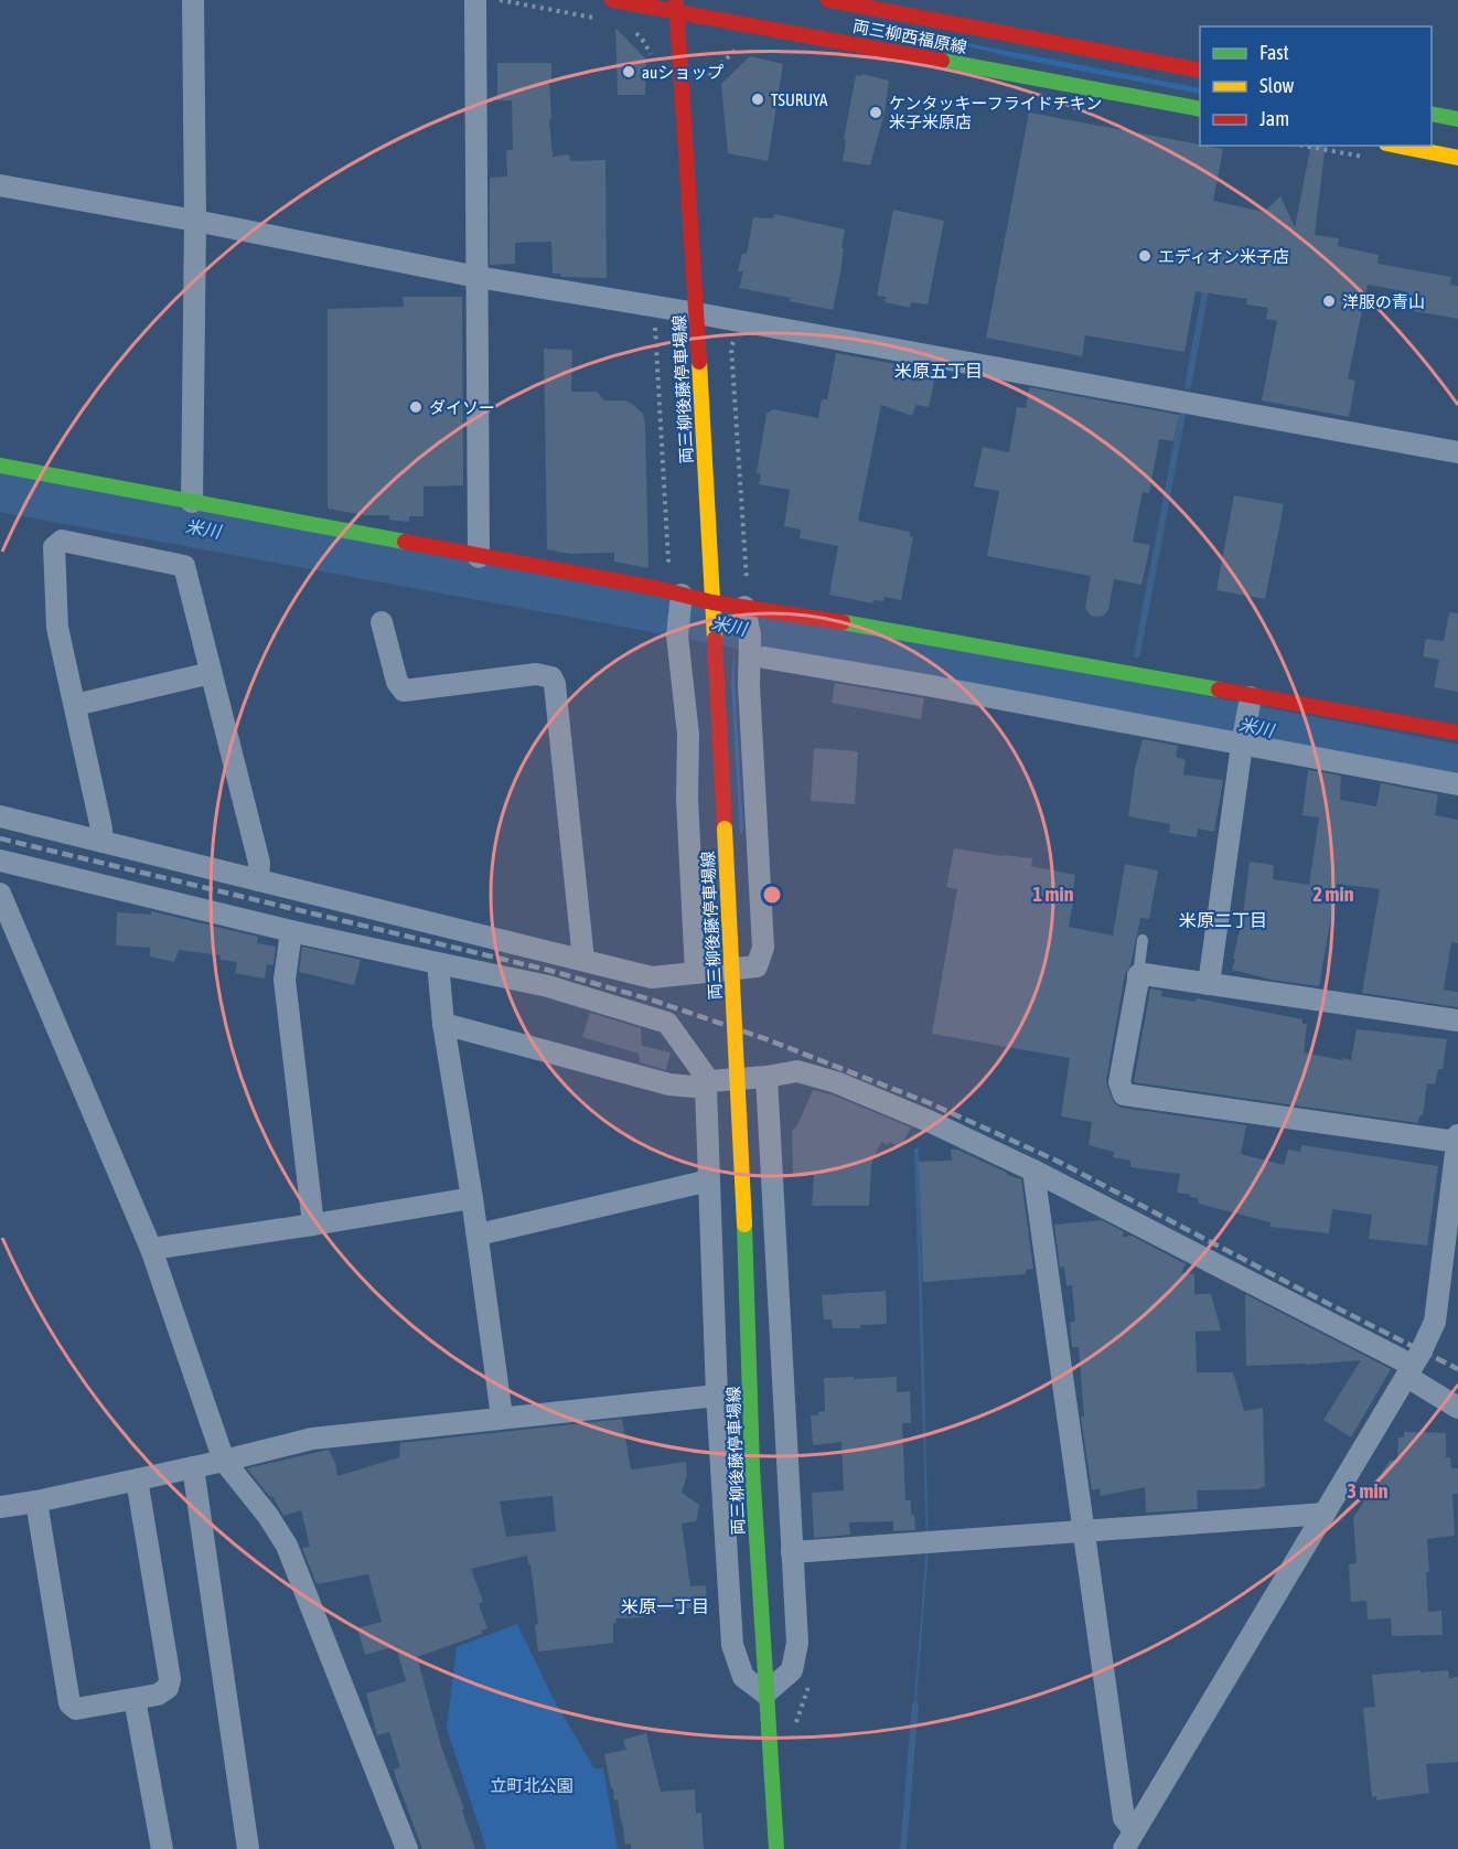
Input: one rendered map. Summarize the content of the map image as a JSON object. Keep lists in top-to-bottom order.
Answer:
{
  "streets": {
    "main road": ["両三柳西福原線", "両三柳後藤停車場線"]
  },
  "crossings": [
    ["両三柳西福原線", "両三柳後藤停車場線"]
  ],
  "districts": ["米原五丁目", "米原二丁目", "米原一丁目"],
  "water": ["米川"],
  "parks": ["立町北公園"],
  "places": [
    "auショップ",
    "TSURUYA",
    "ケンタッキーフライドチキン 米子米原店",
    "エディオン米子店",
    "洋服の青山",
    "ダイソー"
  ],
  "legend": ["Fast", "Slow", "Jam"],
  "rings": ["1 min", "2 min", "3 min"]
}
